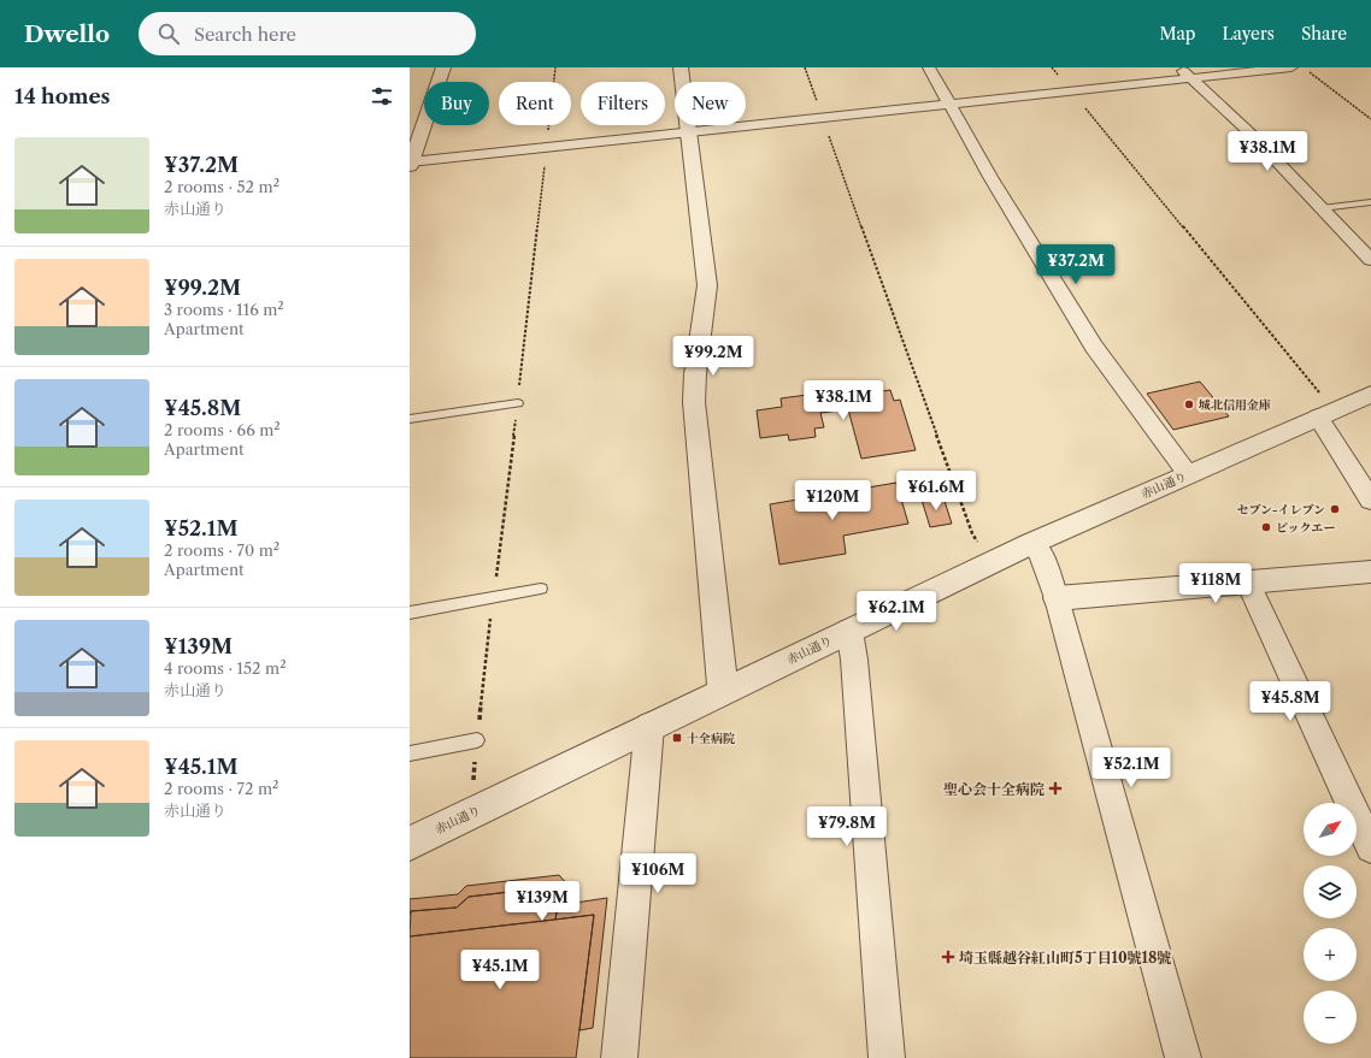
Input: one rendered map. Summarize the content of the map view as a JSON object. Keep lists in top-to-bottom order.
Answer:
{
  "streets": {
    "street": ["赤山通り"]
  },
  "places": {
    "other": ["城北信用金庫", "セブン-イレブン", "ビックエー"],
    "transit": ["十全病院"],
    "health": ["聖心会十全病院", "埼玉縣越谷紅山町5丁目10號18號"]
  },
  "north": "top right",
  "page": {
    "header": "Dwello",
    "search": "Search here",
    "nav": ["Map", "Layers", "Share"],
    "heading": "14 homes",
    "chip": [
      "Buy",
      "Rent",
      "Filters",
      "New"
    ],
    "list": [
      {
        "name": "¥37.2M",
        "note": "2 rooms · 52 m² · 赤山通り"
      },
      {
        "name": "¥99.2M",
        "note": "3 rooms · 116 m² · Apartment"
      },
      {
        "name": "¥45.8M",
        "note": "2 rooms · 66 m² · Apartment"
      },
      {
        "name": "¥52.1M",
        "note": "2 rooms · 70 m² · Apartment"
      },
      {
        "name": "¥139M",
        "note": "4 rooms · 152 m² · 赤山通り"
      },
      {
        "name": "¥45.1M",
        "note": "2 rooms · 72 m² · 赤山通り"
      }
    ],
    "price": [
      "¥38.1M",
      "¥37.2M",
      "¥99.2M",
      "¥38.1M",
      "¥61.6M",
      "¥120M",
      "¥118M",
      "¥62.1M",
      "¥45.8M",
      "¥52.1M",
      "¥79.8M",
      "¥106M",
      "¥139M",
      "¥45.1M"
    ],
    "map_buttons": ["+", "−"]
  }
}
